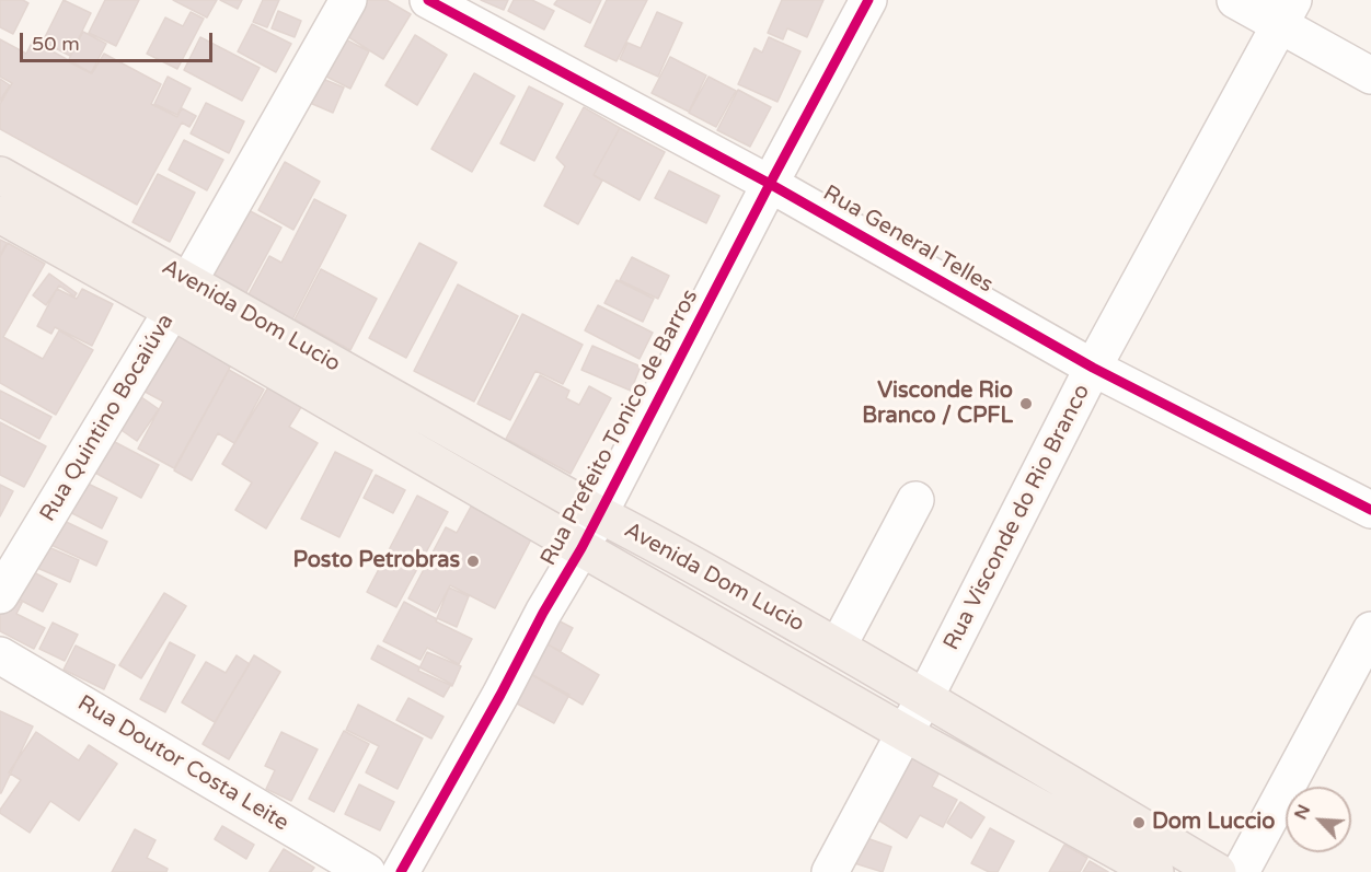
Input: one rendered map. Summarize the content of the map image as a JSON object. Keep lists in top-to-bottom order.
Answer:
{
  "streets": {
    "main road": ["Avenida Dom Lucio"],
    "street": [
      "Rua General Telles",
      "Rua Quintino Bocaiúva",
      "Rua Prefeito Tonico de Barros",
      "Rua Visconde do Rio Branco",
      "Rua Doutor Costa Leite"
    ]
  },
  "crossings": [
    ["Rua General Telles", "Rua Prefeito Tonico de Barros"],
    ["Rua General Telles", "Rua Visconde do Rio Branco"],
    ["Avenida Dom Lucio", "Rua Quintino Bocaiúva"],
    ["Avenida Dom Lucio", "Rua Prefeito Tonico de Barros"],
    ["Avenida Dom Lucio", "Rua Visconde do Rio Branco"]
  ],
  "places": ["Visconde Rio Branco / CPFL", "Posto Petrobras", "Dom Luccio"],
  "scale_bar": "50 m",
  "north": "top left"
}
